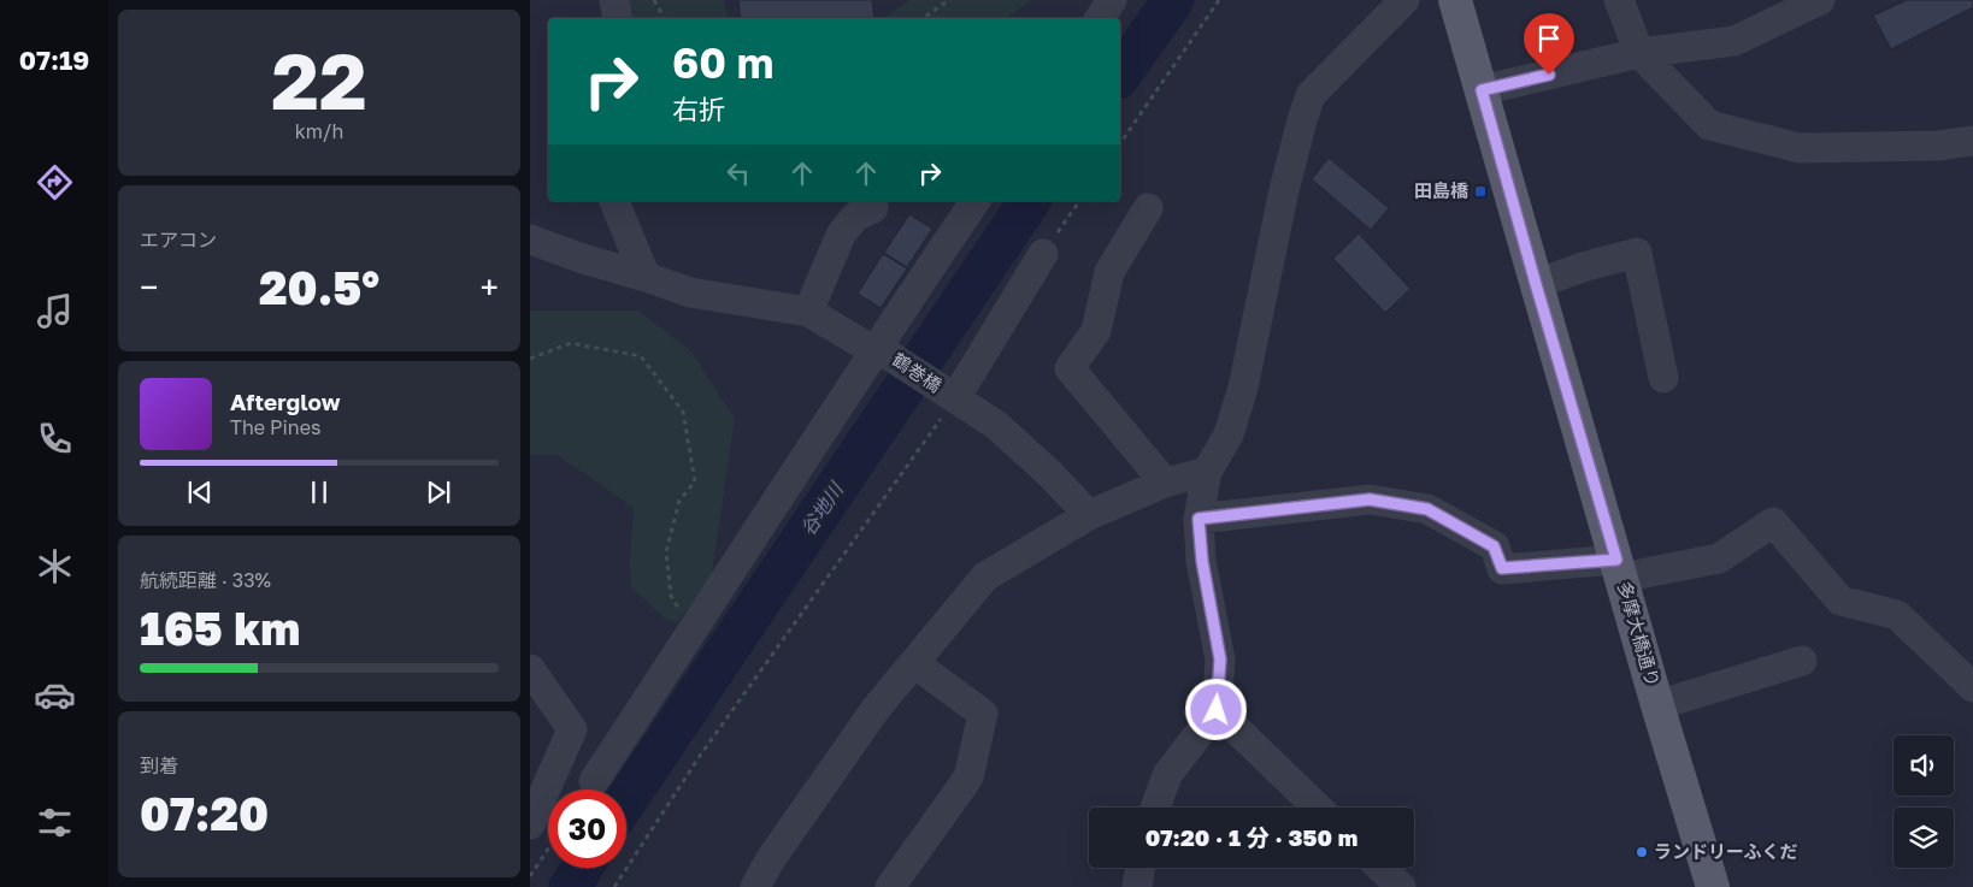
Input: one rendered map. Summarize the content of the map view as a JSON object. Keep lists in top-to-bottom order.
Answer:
{
  "streets": {
    "main road": ["多摩大橋通り"],
    "street": ["鶴巻橋"]
  },
  "water": ["谷地川"],
  "places": {
    "transit": ["田島橋"],
    "other": ["ランドリーふくだ"]
  },
  "page": {
    "tabs": "07:19",
    "tile": [
      ["22", "km/h"],
      "エアコン",
      ["航続距離 · 33%", "165 km"],
      ["到着", "07:20"]
    ],
    "turn": ["60 m", "右折"],
    "heat": ["−", "20.5°", "+"],
    "song": ["Afterglow", "The Pines"],
    "limit": "30",
    "trip": "07:20 · 1 分 · 350 m"
  }
}
